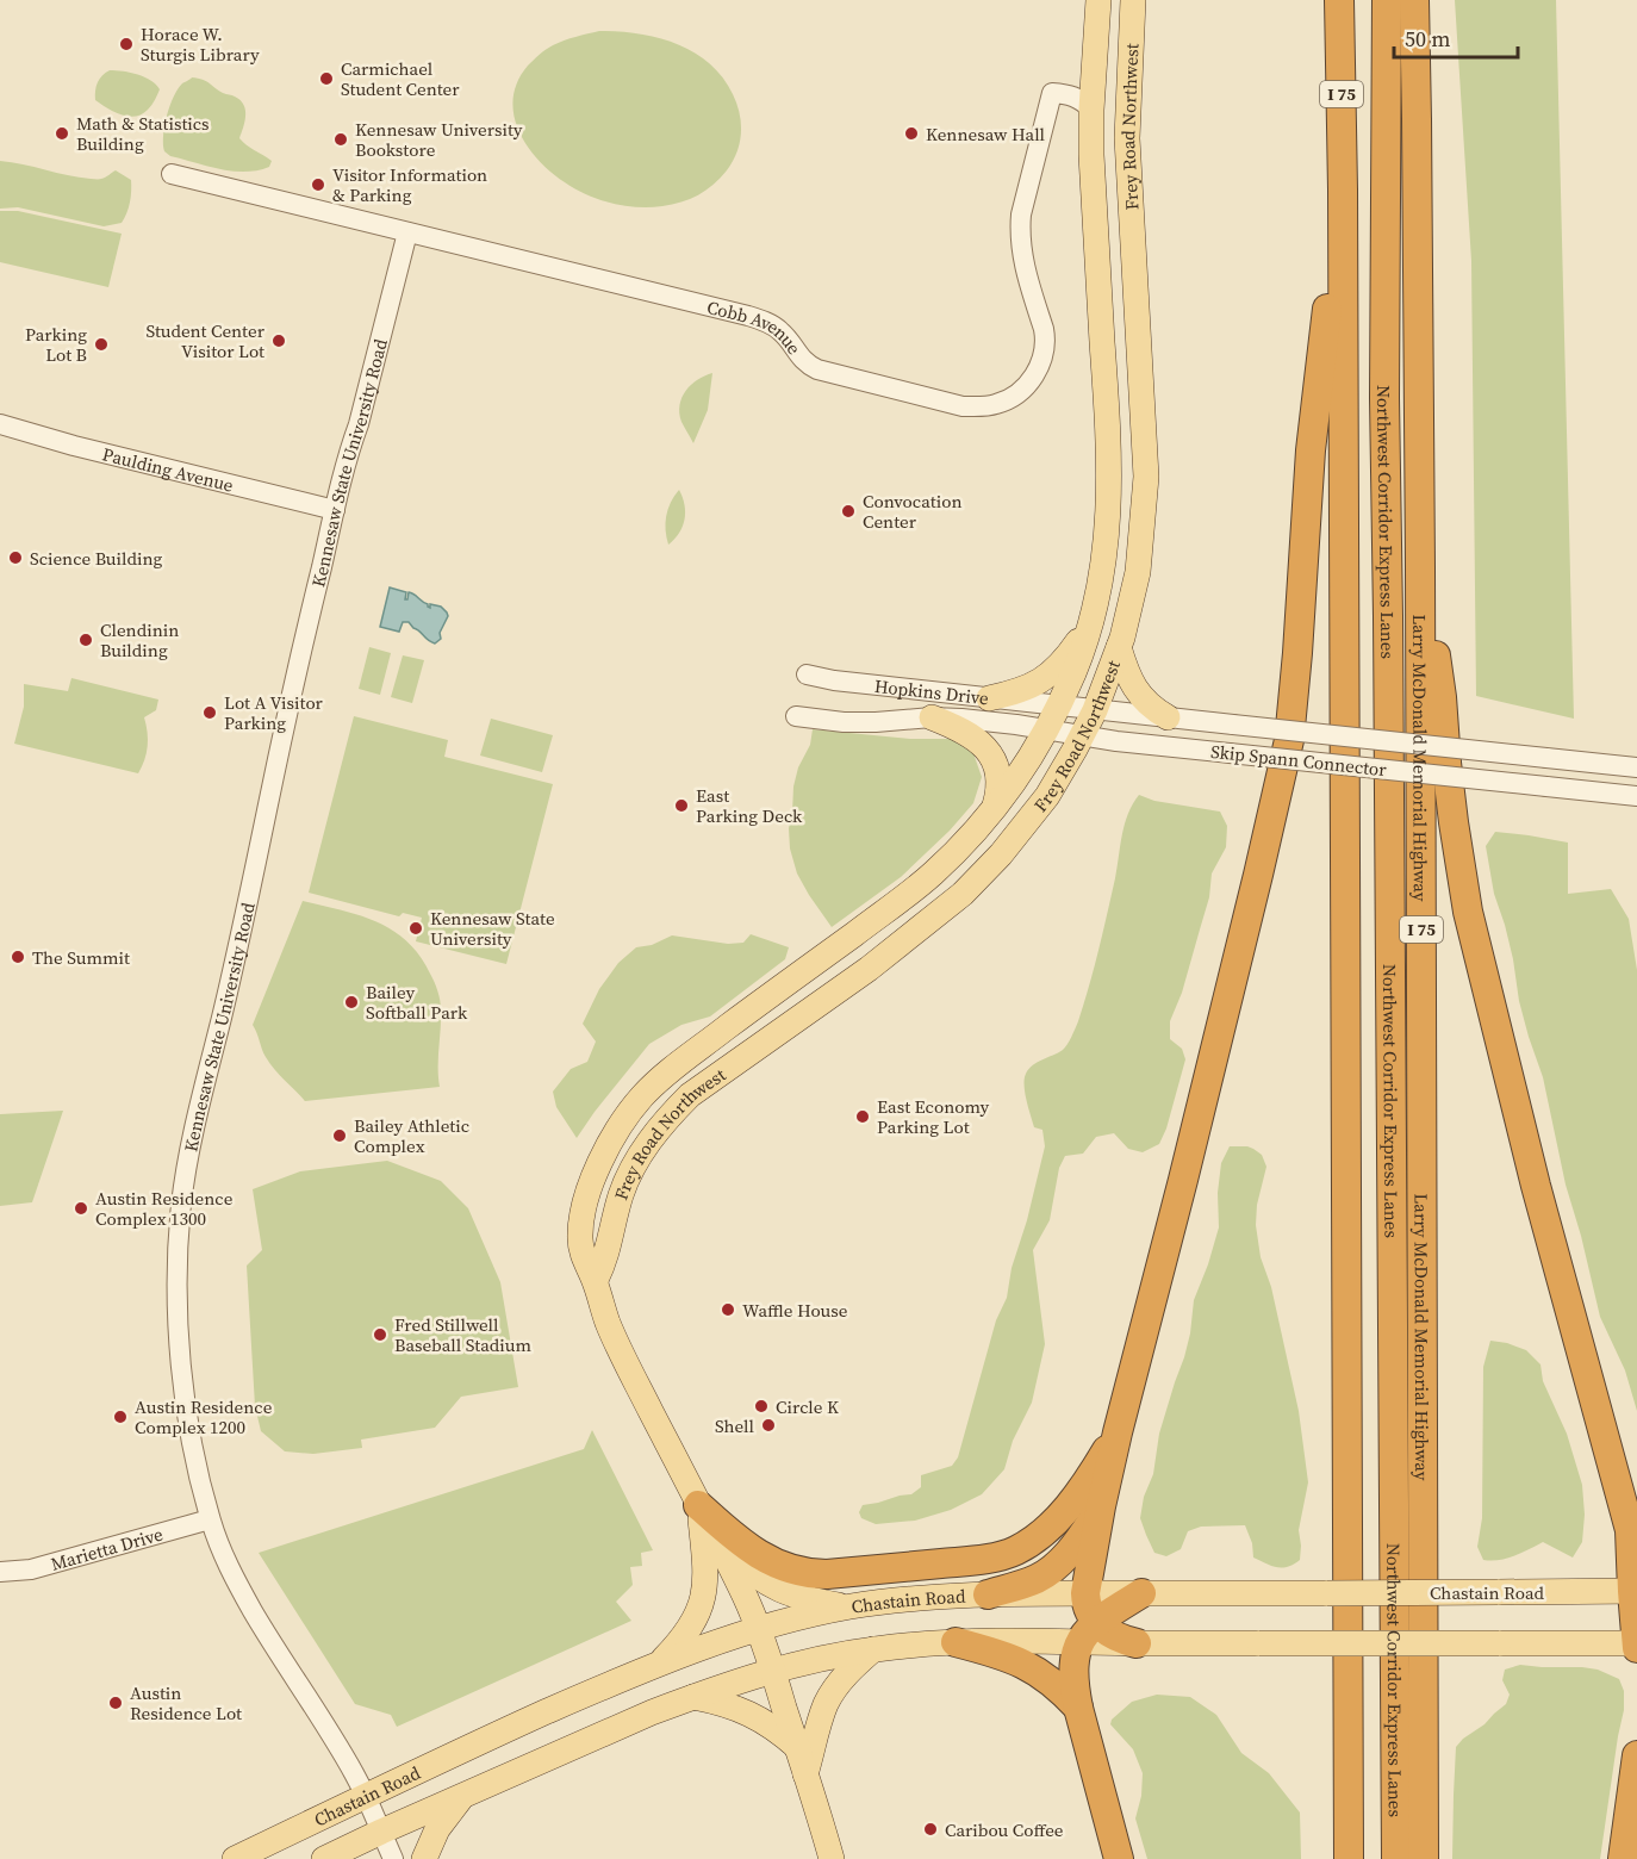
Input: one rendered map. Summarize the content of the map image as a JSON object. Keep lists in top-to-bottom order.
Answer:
{
  "streets": {
    "highway": ["I 75", "Northwest Corridor Express Lanes", "Larry McDonald Memorial Highway"],
    "main road": ["Frey Road Northwest", "Chastain Road"],
    "street": [
      "Cobb Avenue",
      "Kennesaw State University Road",
      "Paulding Avenue",
      "Hopkins Drive",
      "Skip Spann Connector",
      "Marietta Drive"
    ]
  },
  "crossings": [
    ["Frey Road Northwest", "Cobb Avenue"],
    ["Frey Road Northwest", "Hopkins Drive"],
    ["Frey Road Northwest", "Skip Spann Connector"],
    ["Frey Road Northwest", "Chastain Road"],
    ["Cobb Avenue", "Kennesaw State University Road"],
    ["Kennesaw State University Road", "Paulding Avenue"],
    ["Kennesaw State University Road", "Marietta Drive"],
    ["Kennesaw State University Road", "Chastain Road"],
    ["Hopkins Drive", "Skip Spann Connector"]
  ],
  "places": [
    "Horace W. Sturgis Library",
    "Carmichael Student Center",
    "Math & Statistics Building",
    "Kennesaw Hall",
    "Kennesaw University Bookstore",
    "Visitor Information & Parking",
    "Student Center Visitor Lot",
    "Parking Lot B",
    "Convocation Center",
    "Science Building",
    "Clendinin Building",
    "Lot A Visitor Parking",
    "East Parking Deck",
    "Kennesaw State University",
    "The Summit",
    "Bailey Softball Park",
    "East Economy Parking Lot",
    "Bailey Athletic Complex",
    "Austin Residence Complex 1300",
    "Waffle House",
    "Fred Stillwell Baseball Stadium",
    "Circle K",
    "Austin Residence Complex 1200",
    "Shell",
    "Austin Residence Lot",
    "Caribou Coffee"
  ],
  "scale_bar": "50 m"
}
